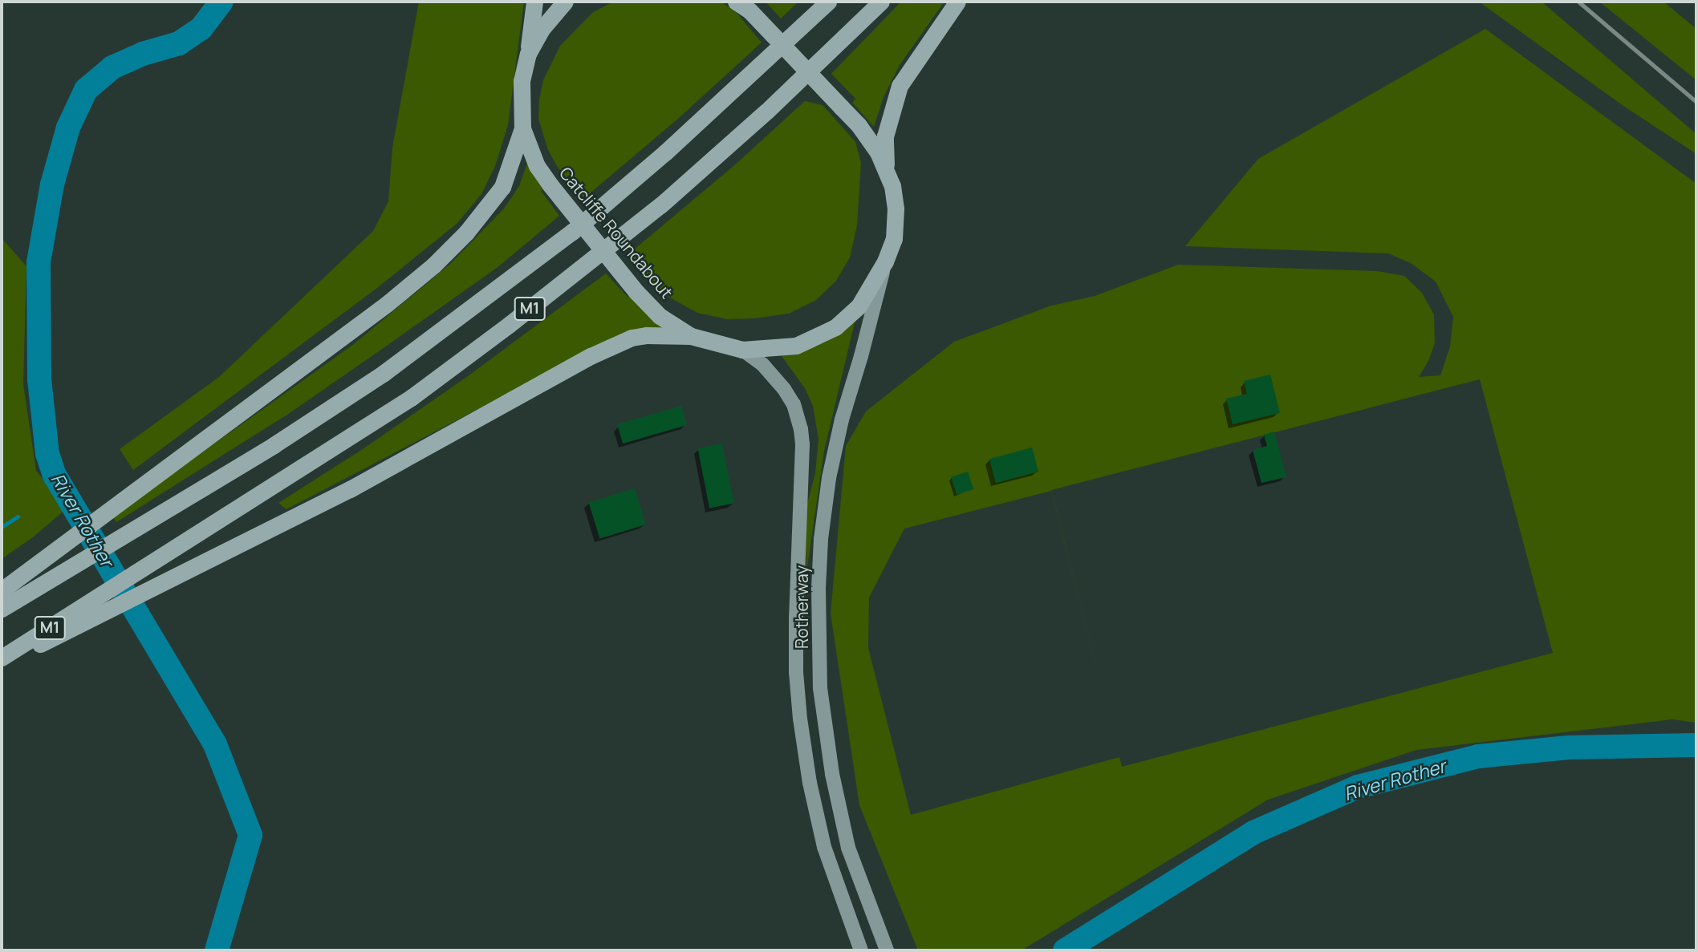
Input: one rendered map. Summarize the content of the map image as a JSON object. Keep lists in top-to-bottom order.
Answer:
{
  "streets": {
    "highway": ["Catcliffe Roundabout", "M1"],
    "main road": ["Rotherway"]
  },
  "crossings": [
    ["Catcliffe Roundabout", "Rotherway"]
  ],
  "water": ["River Rother"]
}
